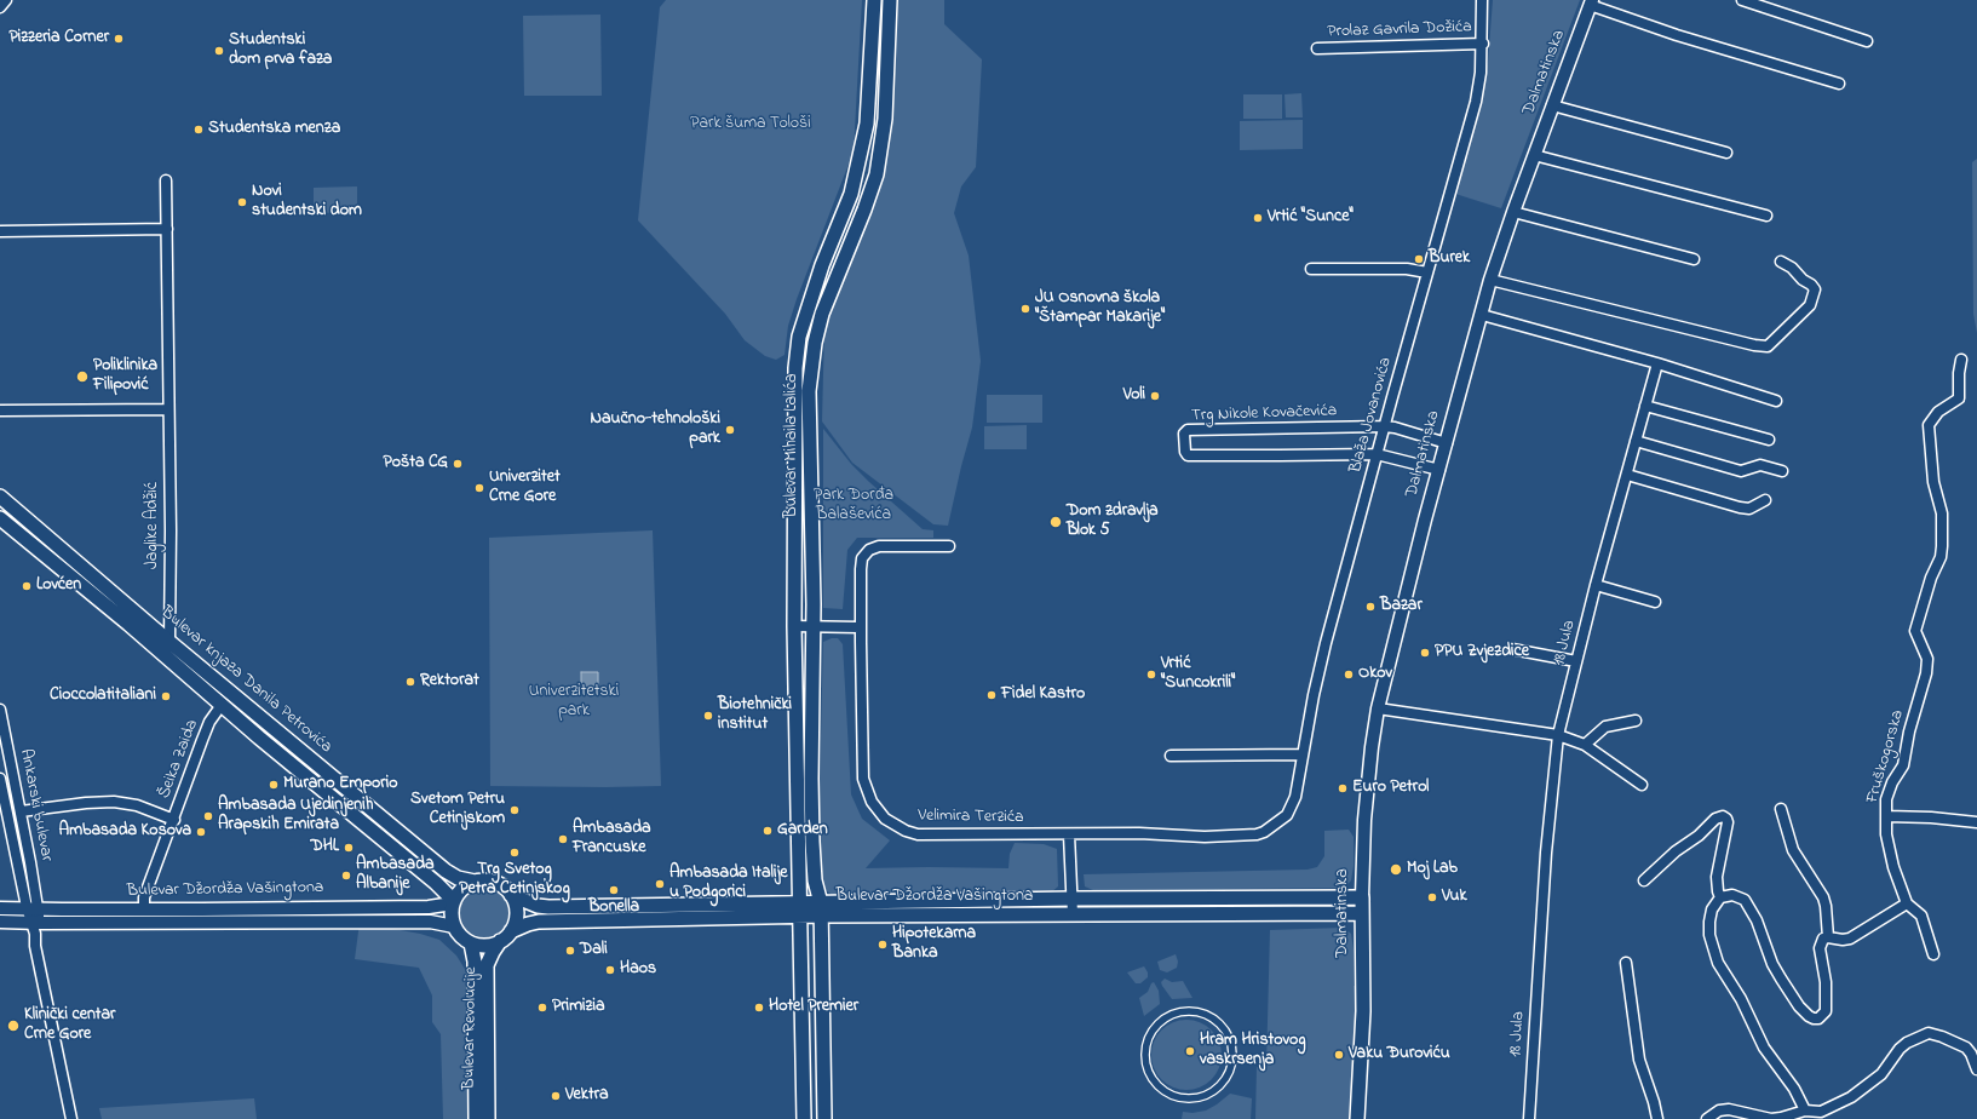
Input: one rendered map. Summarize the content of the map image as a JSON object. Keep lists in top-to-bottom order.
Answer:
{
  "streets": {
    "main road": [
      "Dalmatinska",
      "Bulevar Mihaila Lalića",
      "Bulevar knjaza Danila Petrovića",
      "Bulevar Džordža Vašingtona",
      "Bulevar Revolucije"
    ],
    "street": [
      "Prolaz Gavrila Dožića",
      "Trg Nikole Kovačevića",
      "Blaža Jovanovića",
      "Jaglike Adžić",
      "18 Jula",
      "Fruškogorska",
      "Šeika Zaida",
      "Ankarski bulevar",
      "Velimira Terzića"
    ]
  },
  "crossings": [
    ["Prolaz Gavrila Dožića", "Blaža Jovanovića"],
    ["Dalmatinska", "Bulevar Džordža Vašingtona"],
    ["Trg Nikole Kovačevića", "Blaža Jovanovića"],
    ["Blaža Jovanovića", "Velimira Terzića"],
    ["Bulevar Mihaila Lalića", "Bulevar Džordža Vašingtona"],
    ["Jaglike Adžić", "Bulevar knjaza Danila Petrovića"],
    ["Bulevar knjaza Danila Petrovića", "Šeika Zaida"],
    ["Bulevar knjaza Danila Petrovića", "Bulevar Džordža Vašingtona"],
    ["Bulevar knjaza Danila Petrovića", "Bulevar Revolucije"],
    ["Šeika Zaida", "Bulevar Džordža Vašingtona"],
    ["Ankarski bulevar", "Bulevar Džordža Vašingtona"],
    ["Bulevar Džordža Vašingtona", "Bulevar Revolucije"]
  ],
  "parks": ["Park šuma Tološi", "Park Đorđa Balaševića", "Univerzitetski park"],
  "places": [
    "Pizzeria Corner",
    "Studentski dom prva faza",
    "Studentska menza",
    "Novi studentski dom",
    "Vrtić \"Sunce\"",
    "Burek",
    "JU Osnovna škola \"Štampar Makarije\"",
    "Poliklinika Filipović",
    "Voli",
    "Naučno-tehnološki park",
    "Pošta CG",
    "Univerzitet Crne Gore",
    "Dom zdravlja Blok 5",
    "Lovćen",
    "Bazar",
    "PPU Zvjezdice",
    "Vrtić \"Suncokrili\"",
    "Okov",
    "Rektorat",
    "Fidel Kastro",
    "Cioccolatitaliani",
    "Biotehnički institut",
    "Murano Emporio",
    "Euro Petrol",
    "Svetom Petru Cetinjskom",
    "Ambasada Ujedinjenih Arapskih Emirata",
    "Garden",
    "Ambasada Kosova",
    "Ambasada Francuske",
    "DHL",
    "Trg Svetog Petra Cetinjskog",
    "Moj Lab",
    "Ambasada Albanije",
    "Ambasada Italije u Podgorici",
    "Bonella",
    "Vuk",
    "Hipotekarna Banka",
    "Dali",
    "Haos",
    "Primizia",
    "Hotel Premier",
    "Klinički centar Crne Gore",
    "Hram Hristovog vaskrsenja",
    "Vaku Đuroviću",
    "Vektra"
  ]
}
